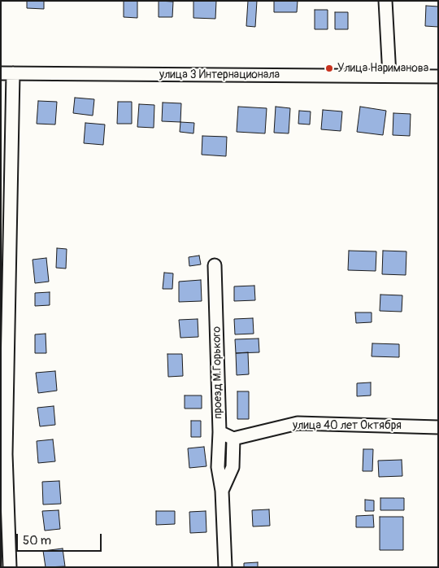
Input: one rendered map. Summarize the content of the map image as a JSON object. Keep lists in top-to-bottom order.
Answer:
{
  "streets": {
    "street": ["улица 3 Интернационала", "проезд М.Горького", "улица 40 лет Октября"]
  },
  "crossings": [
    ["проезд М.Горького", "улица 40 лет Октября"]
  ],
  "places": ["Улица Нариманова"],
  "scale_bar": "50 m"
}
